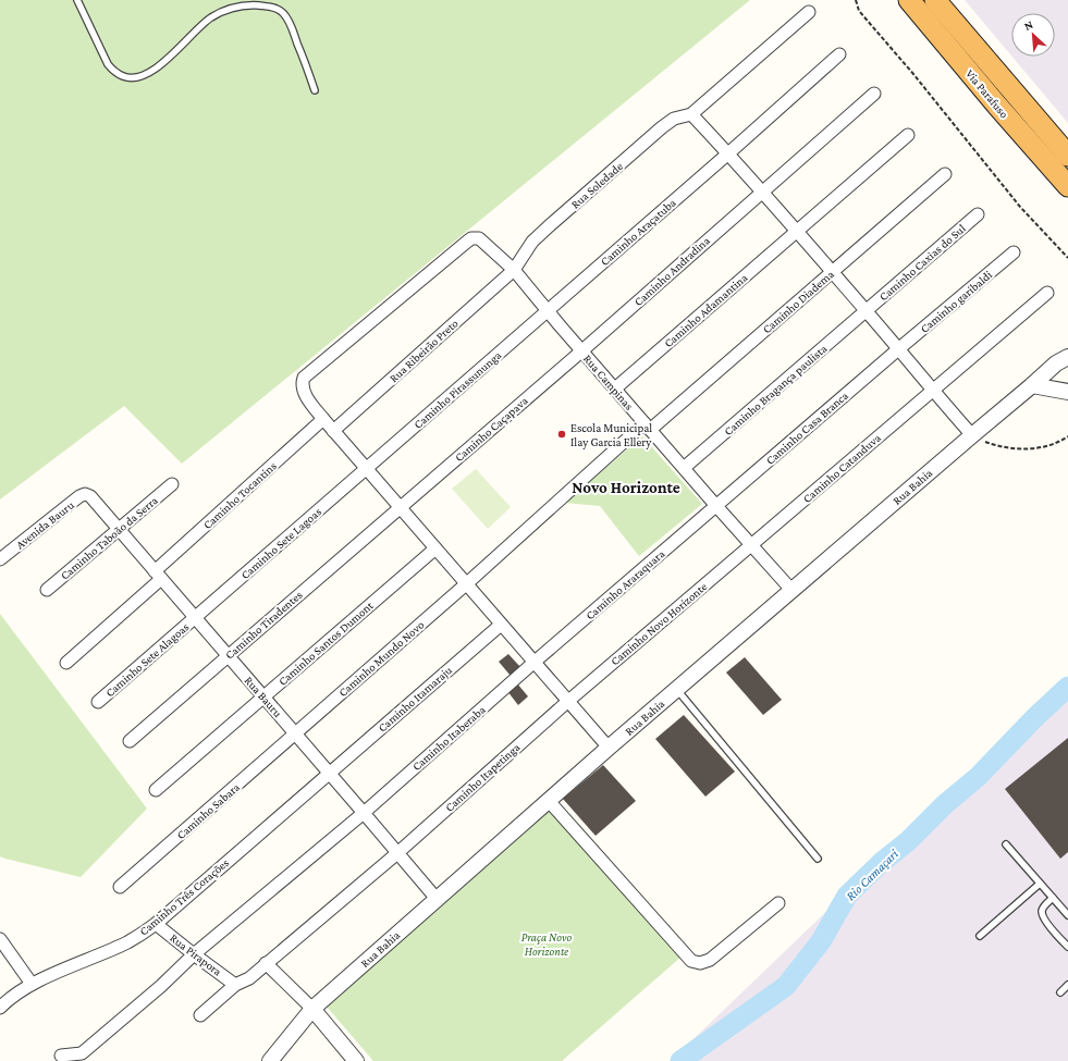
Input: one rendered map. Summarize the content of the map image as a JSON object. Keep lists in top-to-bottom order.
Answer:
{
  "streets": {
    "highway": ["Via Parafuso"],
    "street": [
      "Rua Soledade",
      "Caminho Araçatuba",
      "Caminho Caxias do Sul",
      "Caminho Andradina",
      "Caminho Diadema",
      "Caminho garibaldi",
      "Caminho Adamantina",
      "Rua Ribeirão Preto",
      "Rua Campinas",
      "Caminho Pirassununga",
      "Caminho Bragança paulista",
      "Caminho Casa Branca",
      "Caminho Caçapava",
      "Caminho Catanduva",
      "Rua Bahia",
      "Caminho Tocantins",
      "Avenida Bauru",
      "Caminho Taboão da Serra",
      "Caminho Sete Lagoas",
      "Caminho Araraquara",
      "Caminho Novo Horizonte",
      "Caminho Tiradentes",
      "Caminho Santos Dumont",
      "Caminho Mundo Novo",
      "Caminho Sete Alagoas",
      "Rua Bauru",
      "Caminho Itamaraju",
      "Caminho Itaberaba",
      "Caminho Itapetinga",
      "Caminho Sabara",
      "Caminho Três Corações",
      "Rua Pirapora"
    ]
  },
  "crossings": [
    ["Rua Soledade", "Rua Ribeirão Preto"],
    ["Rua Soledade", "Rua Campinas"],
    ["Caminho Araçatuba", "Rua Campinas"],
    ["Caminho Araçatuba", "Caminho Pirassununga"],
    ["Caminho Caxias do Sul", "Caminho Bragança paulista"],
    ["Caminho Andradina", "Rua Campinas"],
    ["Caminho Andradina", "Caminho Caçapava"],
    ["Caminho Diadema", "Rua Campinas"],
    ["Caminho Diadema", "Caminho Mundo Novo"],
    ["Caminho garibaldi", "Caminho Casa Branca"],
    ["Caminho Adamantina", "Rua Campinas"],
    ["Rua Ribeirão Preto", "Rua Campinas"],
    ["Rua Campinas", "Caminho Pirassununga"],
    ["Rua Campinas", "Caminho Bragança paulista"],
    ["Rua Campinas", "Caminho Casa Branca"],
    ["Rua Campinas", "Caminho Caçapava"],
    ["Rua Campinas", "Caminho Catanduva"],
    ["Rua Campinas", "Rua Bahia"],
    ["Rua Campinas", "Caminho Tocantins"],
    ["Rua Campinas", "Caminho Araraquara"],
    ["Rua Campinas", "Caminho Novo Horizonte"],
    ["Caminho Pirassununga", "Caminho Sete Lagoas"],
    ["Caminho Casa Branca", "Caminho Araraquara"],
    ["Caminho Caçapava", "Caminho Tiradentes"],
    ["Caminho Catanduva", "Caminho Novo Horizonte"],
    ["Rua Bahia", "Rua Bauru"],
    ["Caminho Tocantins", "Rua Bauru"],
    ["Avenida Bauru", "Rua Bauru"],
    ["Caminho Taboão da Serra", "Rua Bauru"],
    ["Caminho Sete Lagoas", "Caminho Sete Alagoas"],
    ["Caminho Sete Lagoas", "Rua Bauru"],
    ["Caminho Araraquara", "Caminho Itaberaba"],
    ["Caminho Novo Horizonte", "Caminho Itapetinga"],
    ["Caminho Tiradentes", "Rua Bauru"],
    ["Caminho Santos Dumont", "Rua Bauru"],
    ["Caminho Mundo Novo", "Rua Bauru"],
    ["Caminho Mundo Novo", "Caminho Sabara"],
    ["Caminho Sete Alagoas", "Rua Bauru"],
    ["Rua Bauru", "Caminho Itamaraju"],
    ["Rua Bauru", "Caminho Itaberaba"],
    ["Rua Bauru", "Caminho Itapetinga"],
    ["Rua Bauru", "Caminho Sabara"],
    ["Rua Bauru", "Caminho Três Corações"],
    ["Caminho Itamaraju", "Caminho Três Corações"],
    ["Caminho Itaberaba", "Rua Pirapora"],
    ["Caminho Itapetinga", "Rua Pirapora"],
    ["Caminho Três Corações", "Rua Pirapora"]
  ],
  "districts": ["Novo Horizonte"],
  "water": ["Rio Camaçari"],
  "parks": ["Praça Novo Horizonte"],
  "places": ["Escola Municipal Ilay Garcia Ellery"],
  "north": "top left"
}
